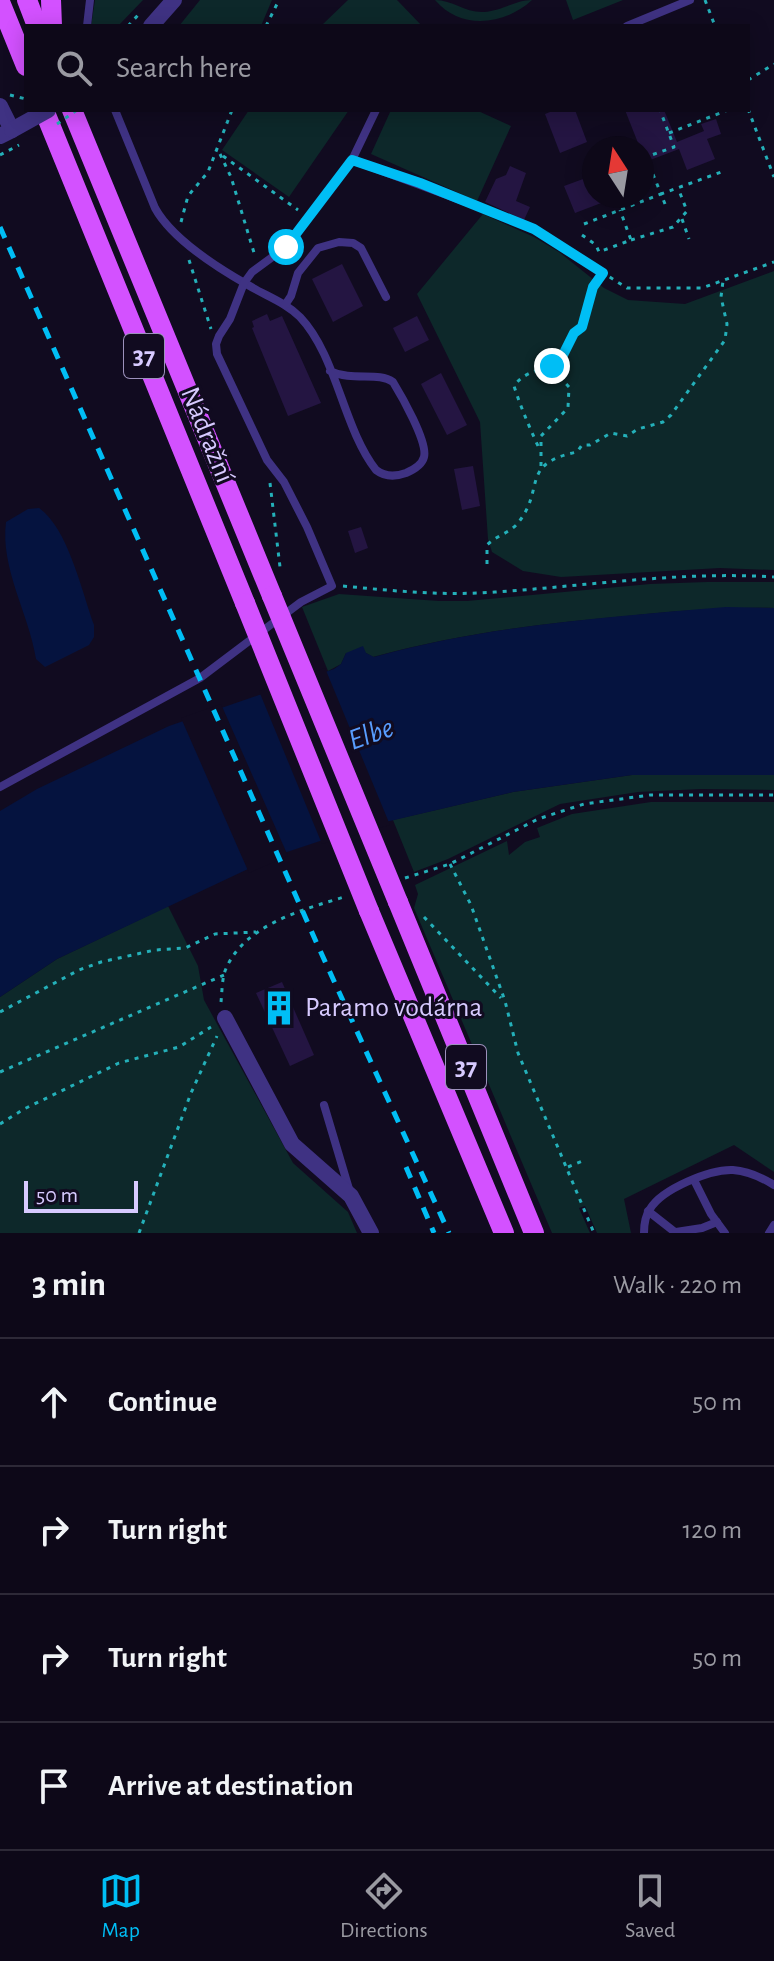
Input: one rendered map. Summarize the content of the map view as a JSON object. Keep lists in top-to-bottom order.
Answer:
{
  "streets": {
    "main road": ["37", "Nádražní"]
  },
  "water": ["Elbe"],
  "places": {
    "building": ["Paramo vodárna"]
  },
  "scale_bar": "50 m",
  "north": "top",
  "page": {
    "search": "Search here",
    "scale": "50 m",
    "heading": ["3 min", "Walk · 220 m"],
    "list": [
      ["Continue", "50 m"],
      ["Turn right", "120 m"],
      ["Turn right", "50 m"],
      "Arrive at destination"
    ],
    "nav": ["Map", "Directions", "Saved"]
  }
}
